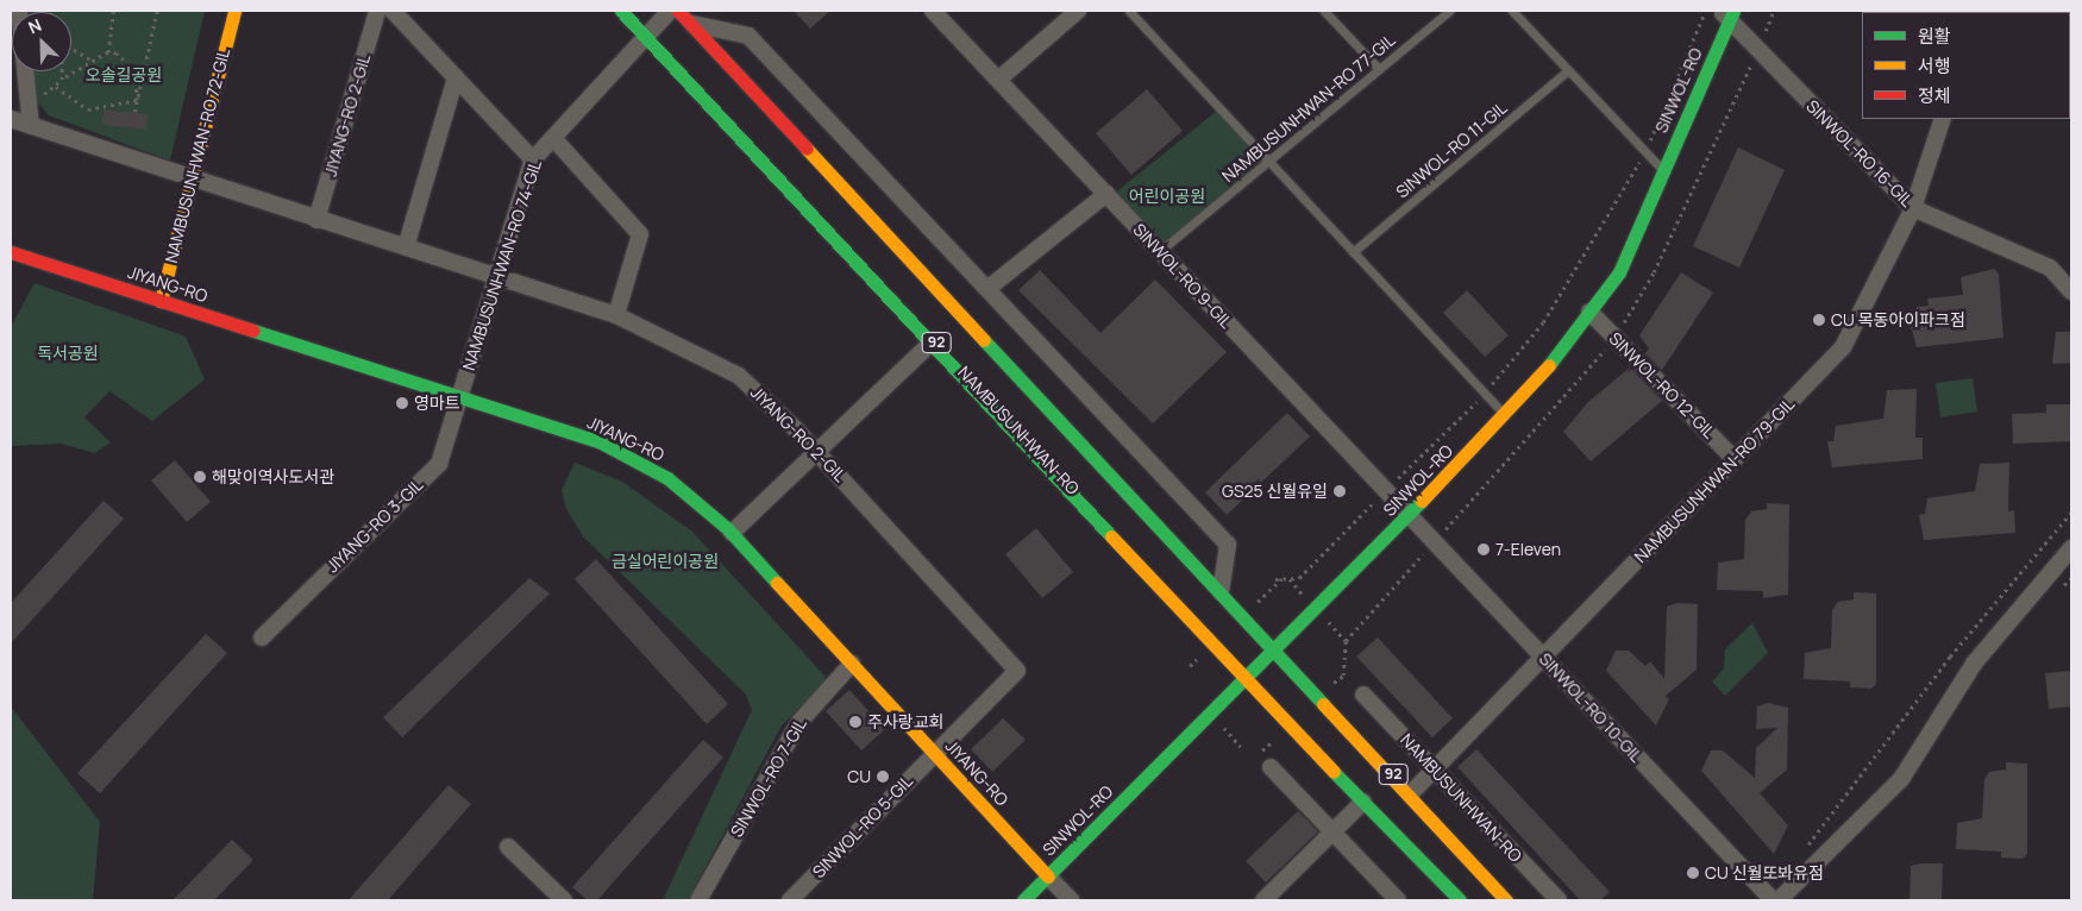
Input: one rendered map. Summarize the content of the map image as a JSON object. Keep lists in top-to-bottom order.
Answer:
{
  "streets": {
    "main road": [
      "SINWOL-RO",
      "NAMBUSUNHWAN-RO 72-GIL",
      "JIYANG-RO",
      "92",
      "NAMBUSUNHWAN-RO"
    ],
    "street": [
      "JIYANG-RO 2-GIL",
      "SINWOL-RO 16-GIL",
      "NAMBUSUNHWAN-RO 74-GIL",
      "SINWOL-RO 9-GIL",
      "SINWOL-RO 12-GIL",
      "NAMBUSUNHWAN-RO 79-GIL",
      "JIYANG-RO 3-GIL",
      "SINWOL-RO 10-GIL",
      "SINWOL-RO 7-GIL",
      "SINWOL-RO 5-GIL"
    ],
    "lane": ["NAMBUSUNHWAN-RO 77-GIL", "SINWOL-RO 11-GIL"]
  },
  "crossings": [
    ["SINWOL-RO", "SINWOL-RO 16-GIL"],
    ["SINWOL-RO", "SINWOL-RO 9-GIL"],
    ["SINWOL-RO", "JIYANG-RO"],
    ["SINWOL-RO", "SINWOL-RO 12-GIL"],
    ["SINWOL-RO", "NAMBUSUNHWAN-RO"],
    ["SINWOL-RO", "SINWOL-RO 10-GIL"],
    ["NAMBUSUNHWAN-RO 77-GIL", "SINWOL-RO 9-GIL"],
    ["JIYANG-RO 2-GIL", "NAMBUSUNHWAN-RO 72-GIL"],
    ["JIYANG-RO 2-GIL", "NAMBUSUNHWAN-RO 74-GIL"],
    ["JIYANG-RO 2-GIL", "JIYANG-RO"],
    ["JIYANG-RO 2-GIL", "SINWOL-RO 5-GIL"],
    ["SINWOL-RO 16-GIL", "NAMBUSUNHWAN-RO 79-GIL"],
    ["NAMBUSUNHWAN-RO 72-GIL", "JIYANG-RO"],
    ["NAMBUSUNHWAN-RO 74-GIL", "JIYANG-RO"],
    ["NAMBUSUNHWAN-RO 74-GIL", "NAMBUSUNHWAN-RO"],
    ["NAMBUSUNHWAN-RO 74-GIL", "JIYANG-RO 3-GIL"],
    ["SINWOL-RO 9-GIL", "SINWOL-RO 10-GIL"],
    ["JIYANG-RO", "JIYANG-RO 3-GIL"],
    ["JIYANG-RO", "SINWOL-RO 7-GIL"],
    ["JIYANG-RO", "SINWOL-RO 5-GIL"],
    ["SINWOL-RO 12-GIL", "NAMBUSUNHWAN-RO 79-GIL"],
    ["NAMBUSUNHWAN-RO", "NAMBUSUNHWAN-RO 79-GIL"],
    ["NAMBUSUNHWAN-RO 79-GIL", "SINWOL-RO 10-GIL"]
  ],
  "parks": [
    "오솔길공원",
    "어린이공원",
    "독서공원",
    "금실어린이공원"
  ],
  "places": [
    "CU 목동아이파크점",
    "영마트",
    "해맞이역사도서관",
    "GS25 신월유일",
    "7-Eleven",
    "주사랑교회",
    "CU",
    "CU 신월또봐유점"
  ],
  "legend": ["원활", "서행", "정체"],
  "north": "top left"
}
